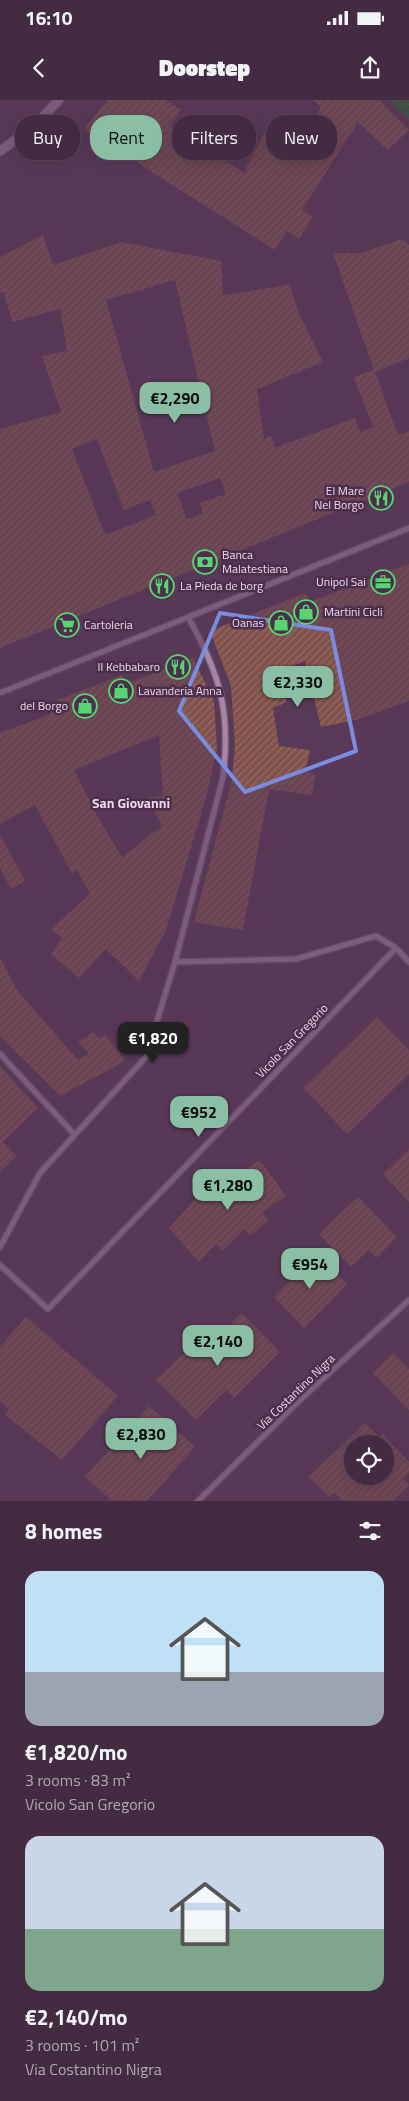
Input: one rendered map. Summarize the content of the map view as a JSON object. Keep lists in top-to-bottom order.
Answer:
{
  "streets": {
    "street": ["Vicolo San Gregorio", "Via Costantino Nigra"]
  },
  "districts": ["San Giovanni"],
  "places": {
    "restaurant": ["El Mare Nel Borgo", "La Pieda de borg", "Il Kebbabaro"],
    "bank": ["Banca Malatestiana"],
    "office": ["Unipol Sai"],
    "shop": [
      "Martini Cicli",
      "Oanas",
      "Lavanderia Anna",
      "del Borgo"
    ],
    "supermarket": ["Cartoleria"]
  },
  "page": {
    "status": "16:10",
    "header": "Doorstep",
    "chip": [
      "Buy",
      "Rent",
      "Filters",
      "New"
    ],
    "price": [
      "€2,290",
      "€2,330",
      "€1,820",
      "€952",
      "€1,280",
      "€954",
      "€2,140",
      "€2,830"
    ],
    "heading": "8 homes",
    "list": [
      {
        "name": "€1,820/mo",
        "note": "3 rooms · 83 m² · Vicolo San Gregorio"
      },
      {
        "name": "€2,140/mo",
        "note": "3 rooms · 101 m² · Via Costantino Nigra"
      }
    ]
  }
}
